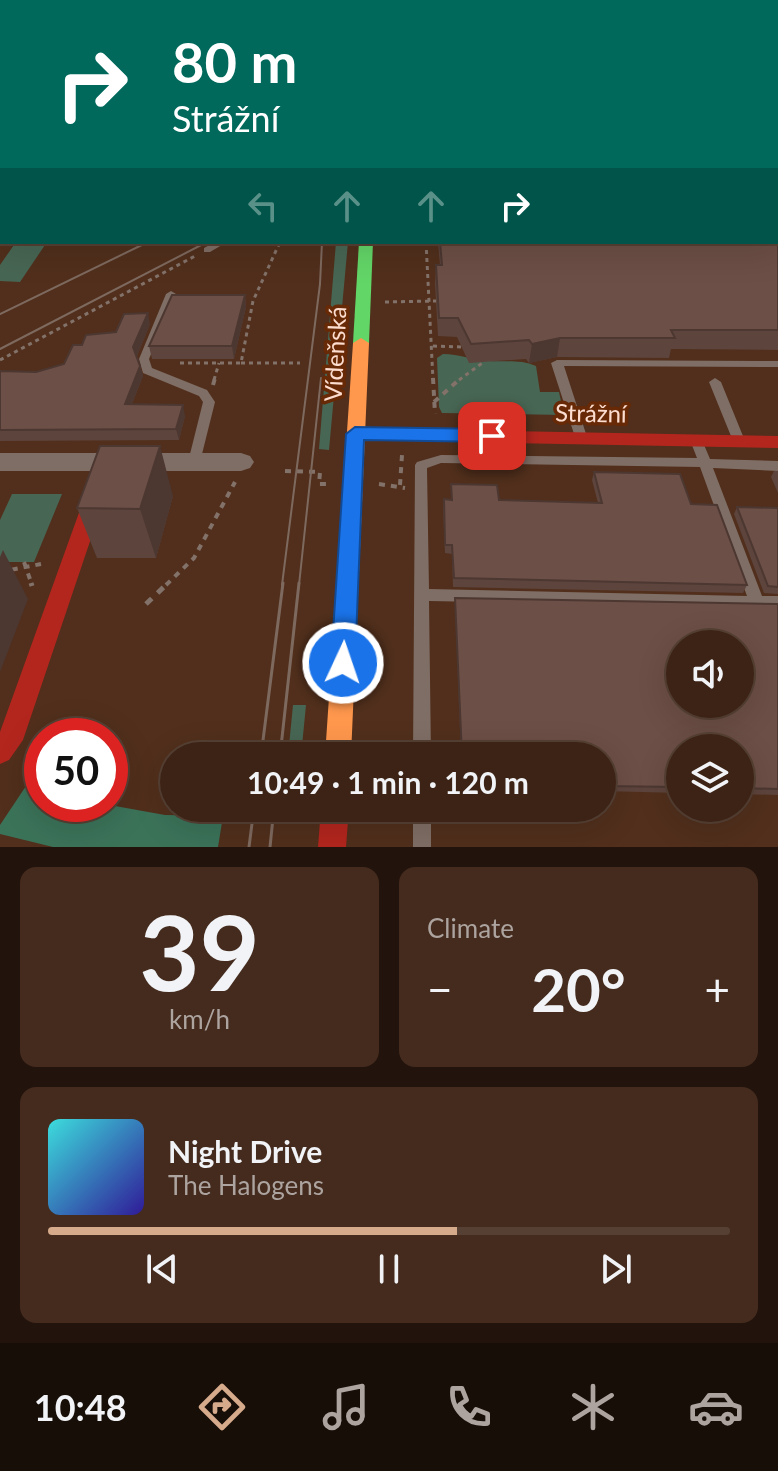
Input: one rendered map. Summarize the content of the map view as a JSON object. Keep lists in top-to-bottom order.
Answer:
{
  "streets": {
    "main road": ["Vídeňská", "Strážní"]
  },
  "crossings": [
    ["Vídeňská", "Strážní"]
  ],
  "page": {
    "turn": ["80 m", "Strážní"],
    "limit": "50",
    "trip": "10:49 · 1 min · 120 m",
    "tile": [
      ["39", "km/h"],
      "Climate"
    ],
    "heat": ["−", "20°", "+"],
    "song": ["Night Drive", "The Halogens"],
    "tabs": "10:48"
  }
}
